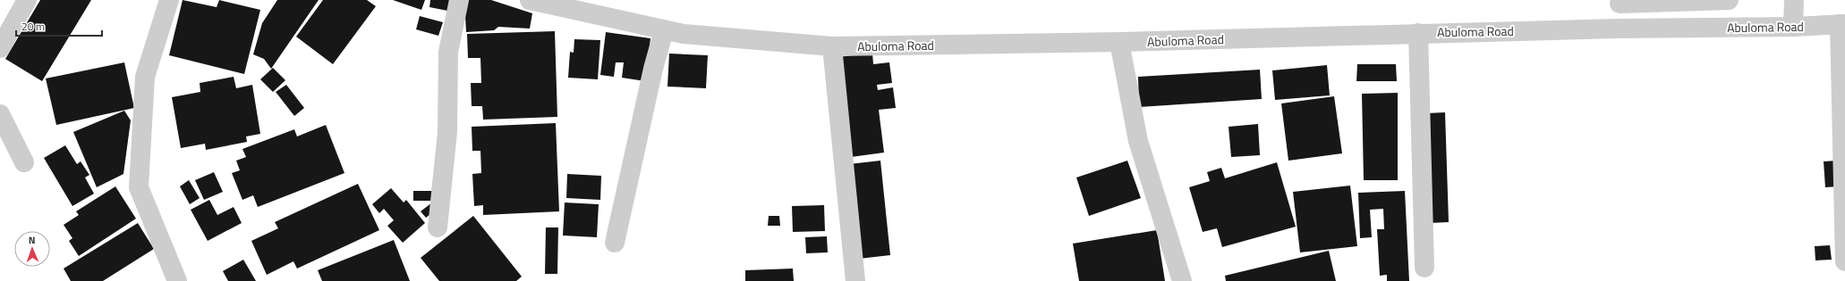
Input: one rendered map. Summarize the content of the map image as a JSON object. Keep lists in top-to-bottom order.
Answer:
{
  "streets": {
    "street": ["Abuloma Road"]
  },
  "scale_bar": "20 m",
  "north": "top"
}
